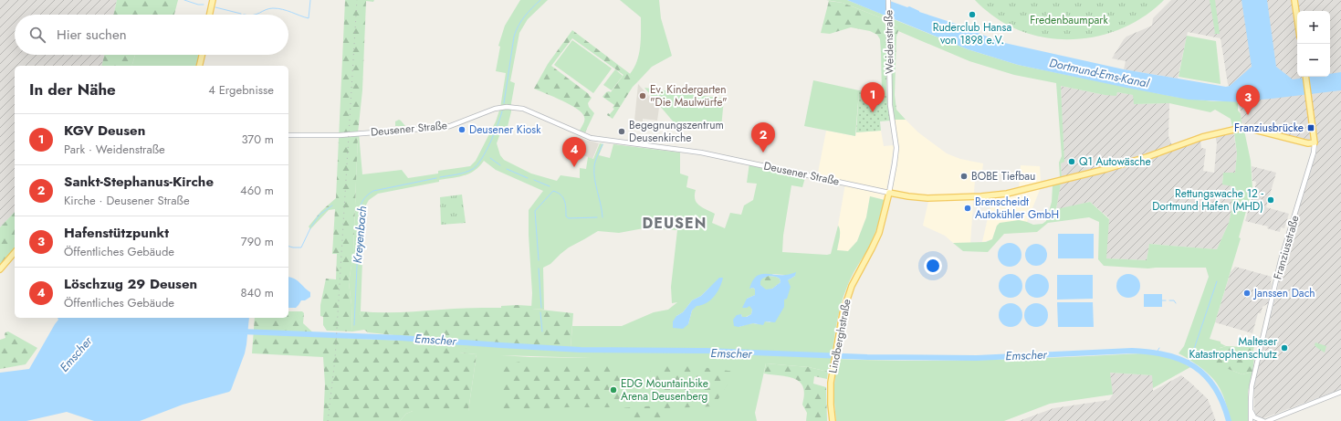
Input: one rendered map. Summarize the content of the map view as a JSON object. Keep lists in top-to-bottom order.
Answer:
{
  "streets": {
    "main road": ["Deusener Straße", "Franziusstraße", "Lindberghstraße"],
    "street": ["Weidenstraße"]
  },
  "crossings": [
    ["Weidenstraße", "Deusener Straße"],
    ["Weidenstraße", "Lindberghstraße"],
    ["Deusener Straße", "Franziusstraße"],
    ["Deusener Straße", "Lindberghstraße"]
  ],
  "districts": ["DEUSEN"],
  "water": ["Dortmund-Ems-Kanal", "Kreyenbach", "Emscher"],
  "parks": ["Fredenbaumpark"],
  "places": {
    "other": [
      "Ruderclub Hansa von 1898 e.V.",
      "Ev. Kindergarten \"Die Maulwürfe\"",
      "Deusener Kiosk",
      "Begegnungszentrum Deusenkirche",
      "Q1 Autowäsche",
      "BOBE Tiefbau",
      "Rettungswache 12 - Dortmund Hafen (MHD)",
      "Brenscheidt Autokühler GmbH",
      "Janssen Dach",
      "Malteser Katastrophenschutz",
      "EDG Mountainbike Arena Deusenberg"
    ],
    "transit": ["Franziusbrücke"]
  },
  "page": {
    "map_buttons": ["+", "−"],
    "search": "Hier suchen",
    "heading": ["In der Nähe", "4 Ergebnisse"],
    "pins": [
      "1",
      "3",
      "2",
      "4"
    ],
    "list": [
      {
        "mark": "1",
        "name": "KGV Deusen",
        "note": "Park · Weidenstraße",
        "value": "370 m"
      },
      {
        "mark": "2",
        "name": "Sankt-Stephanus-Kirche",
        "note": "Kirche · Deusener Straße",
        "value": "460 m"
      },
      {
        "mark": "3",
        "name": "Hafenstützpunkt",
        "note": "Öffentliches Gebäude",
        "value": "790 m"
      },
      {
        "mark": "4",
        "name": "Löschzug 29 Deusen",
        "note": "Öffentliches Gebäude",
        "value": "840 m"
      }
    ]
  }
}
